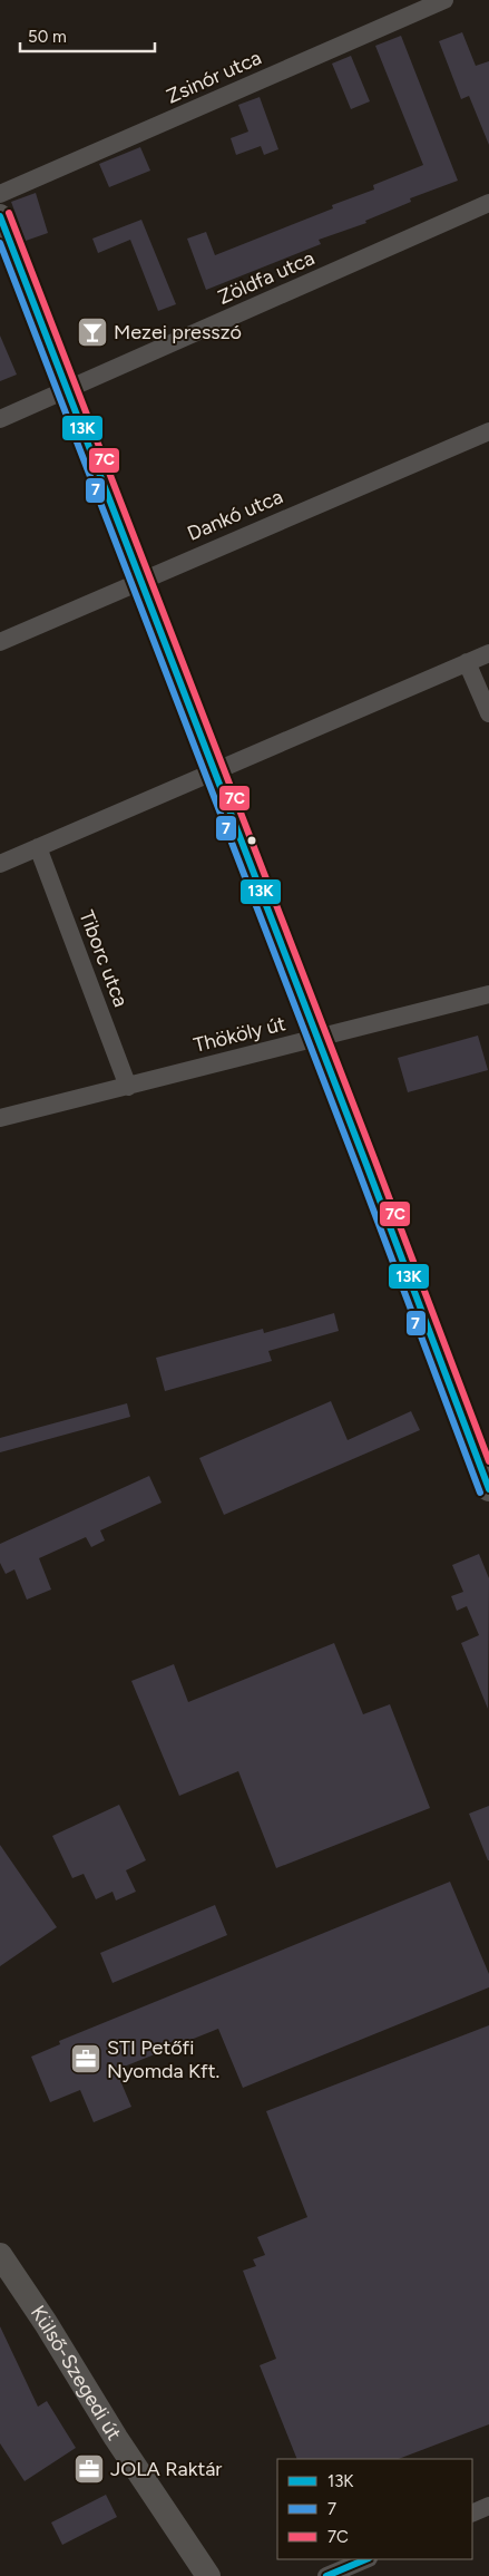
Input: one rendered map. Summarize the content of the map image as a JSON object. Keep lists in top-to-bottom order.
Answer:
{
  "streets": {
    "street": [
      "Zsinór utca",
      "Zöldfa utca",
      "Dankó utca",
      "Tiborc utca",
      "Thököly út",
      "Külső-Szegedi út"
    ]
  },
  "crossings": [
    ["Tiborc utca", "Thököly út"]
  ],
  "places": {
    "bar": ["Mezei presszó"],
    "office": ["STI Petőfi Nyomda Kft.", "JOLA Raktár"]
  },
  "lines": ["transit line 7C", "transit line 13K", "transit line 7"],
  "legend": ["13K", "7", "7C"],
  "scale_bar": "50 m"
}
